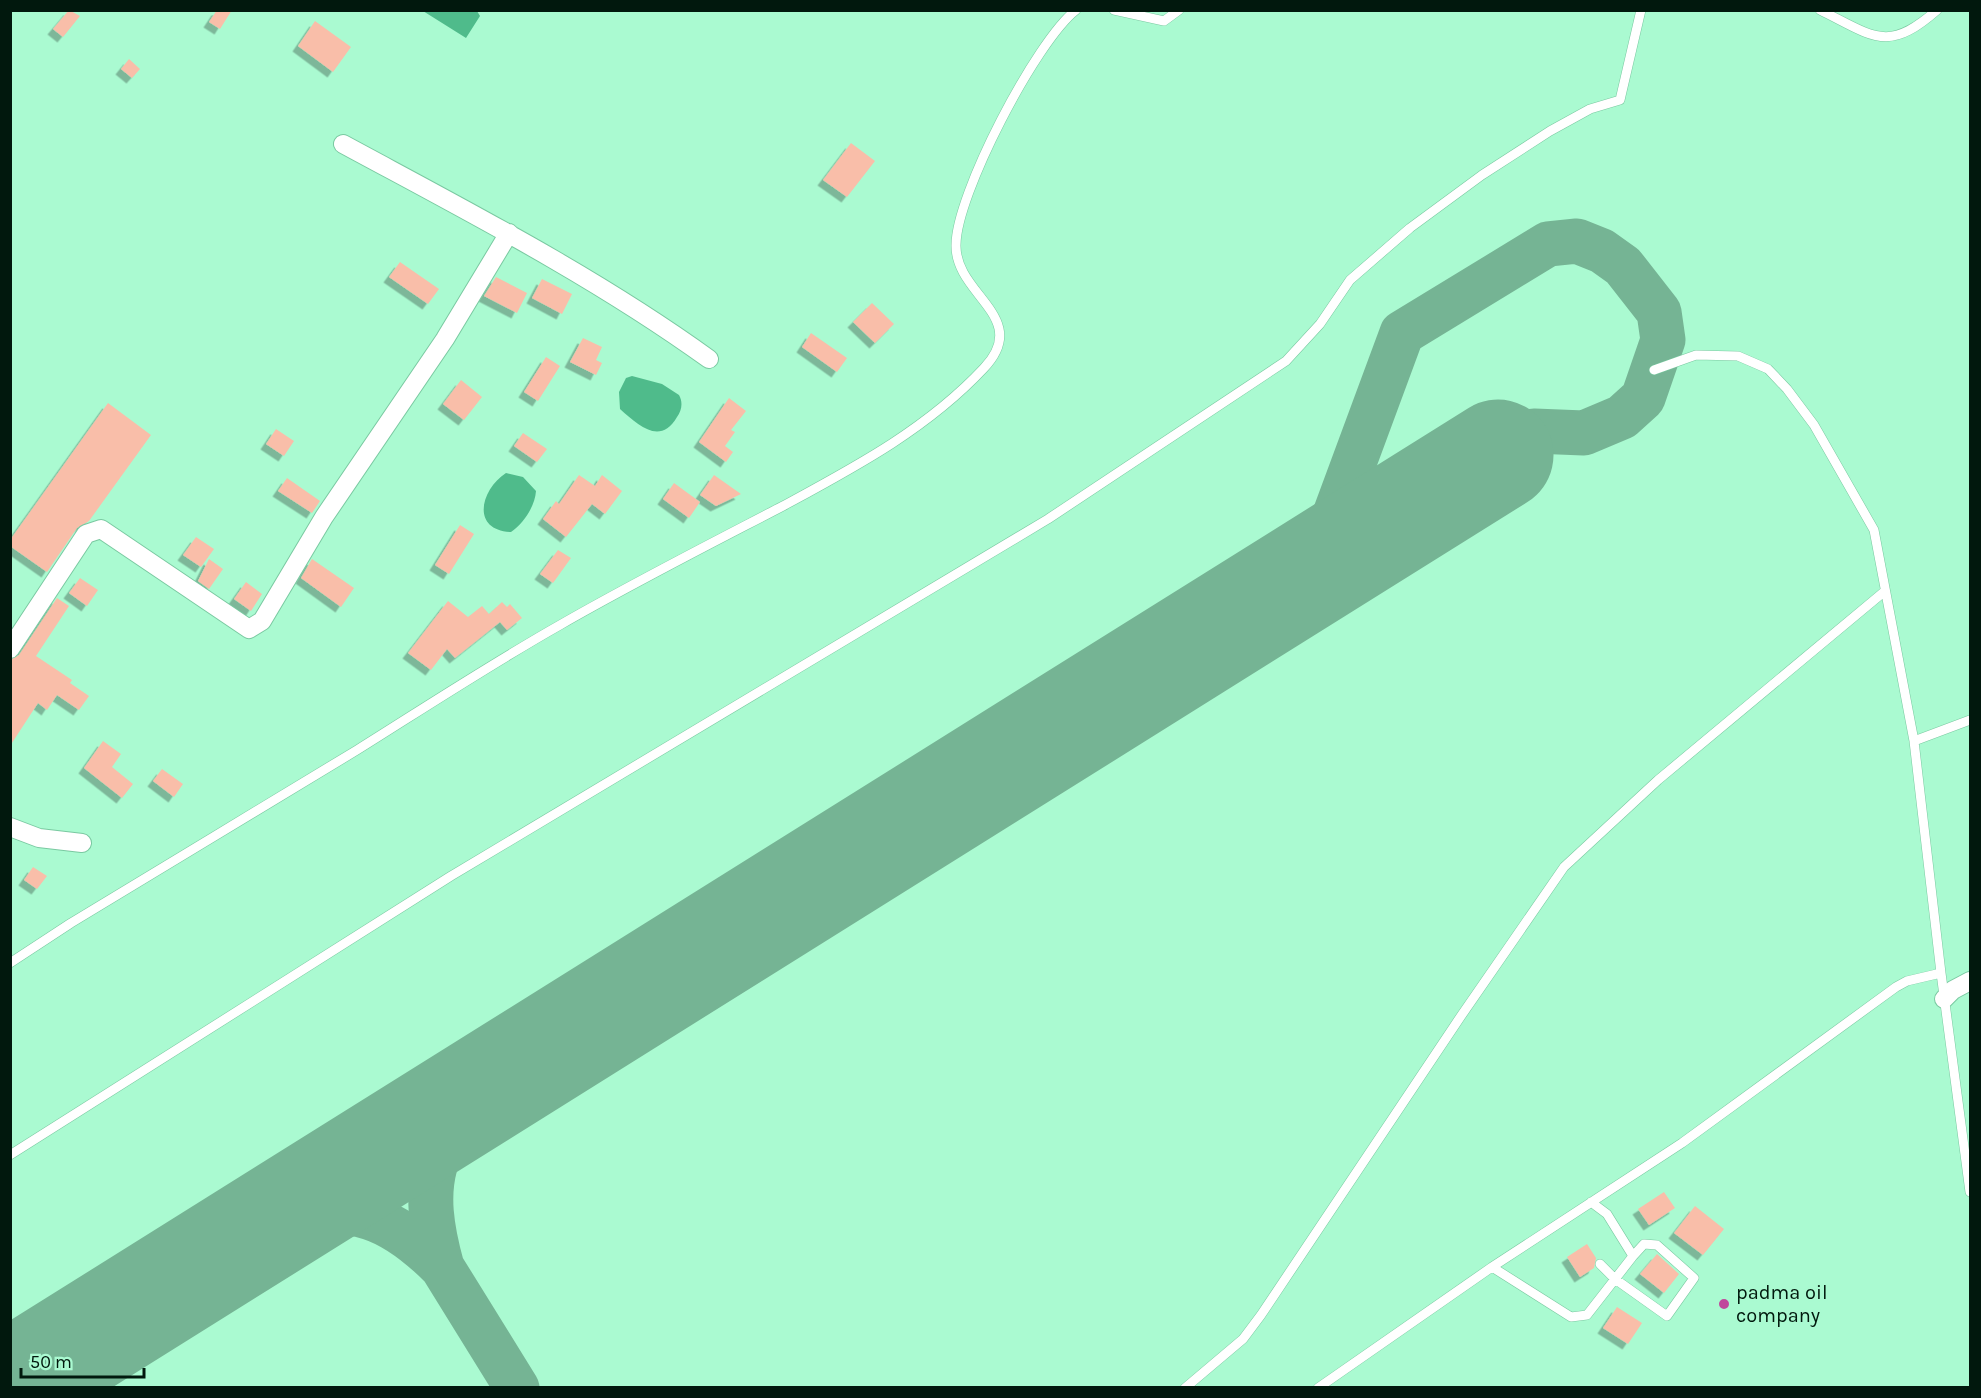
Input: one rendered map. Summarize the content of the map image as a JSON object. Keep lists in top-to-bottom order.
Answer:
{
  "places": ["padma oil company"],
  "scale_bar": "50 m"
}
